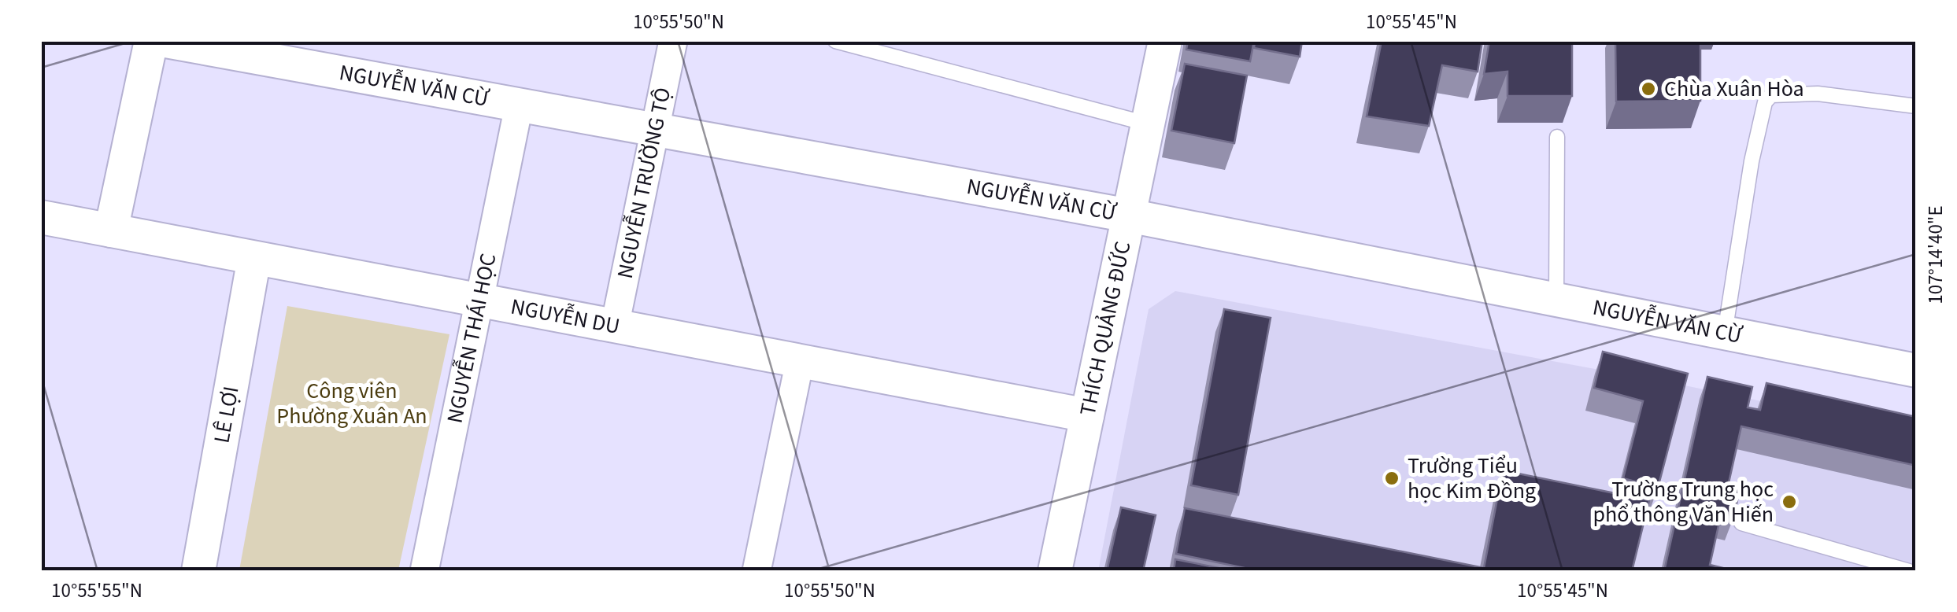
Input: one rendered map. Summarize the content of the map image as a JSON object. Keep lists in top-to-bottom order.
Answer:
{
  "streets": {
    "street": [
      "NGUYỄN VĂN CỪ",
      "NGUYỄN TRƯỜNG TỘ",
      "NGUYỄN DU",
      "THÍCH QUẢNG ĐỨC",
      "NGUYỄN THÁI HỌC",
      "LÊ LỢI"
    ]
  },
  "crossings": [
    ["NGUYỄN VĂN CỪ", "NGUYỄN TRƯỜNG TỘ"],
    ["NGUYỄN VĂN CỪ", "THÍCH QUẢNG ĐỨC"],
    ["NGUYỄN VĂN CỪ", "NGUYỄN THÁI HỌC"],
    ["NGUYỄN TRƯỜNG TỘ", "NGUYỄN DU"],
    ["NGUYỄN DU", "THÍCH QUẢNG ĐỨC"],
    ["NGUYỄN DU", "NGUYỄN THÁI HỌC"],
    ["NGUYỄN DU", "LÊ LỢI"]
  ],
  "parks": ["Công viên Phường Xuân An"],
  "places": ["Chùa Xuân Hòa", "Trường Tiểu học Kim Đồng", "Trường Trung học phổ thông Văn Hiến"],
  "coordinates": [
    "10°55'50\"N",
    "10°55'45\"N",
    "107°14'40\"E",
    "10°55'55\"N"
  ]
}
